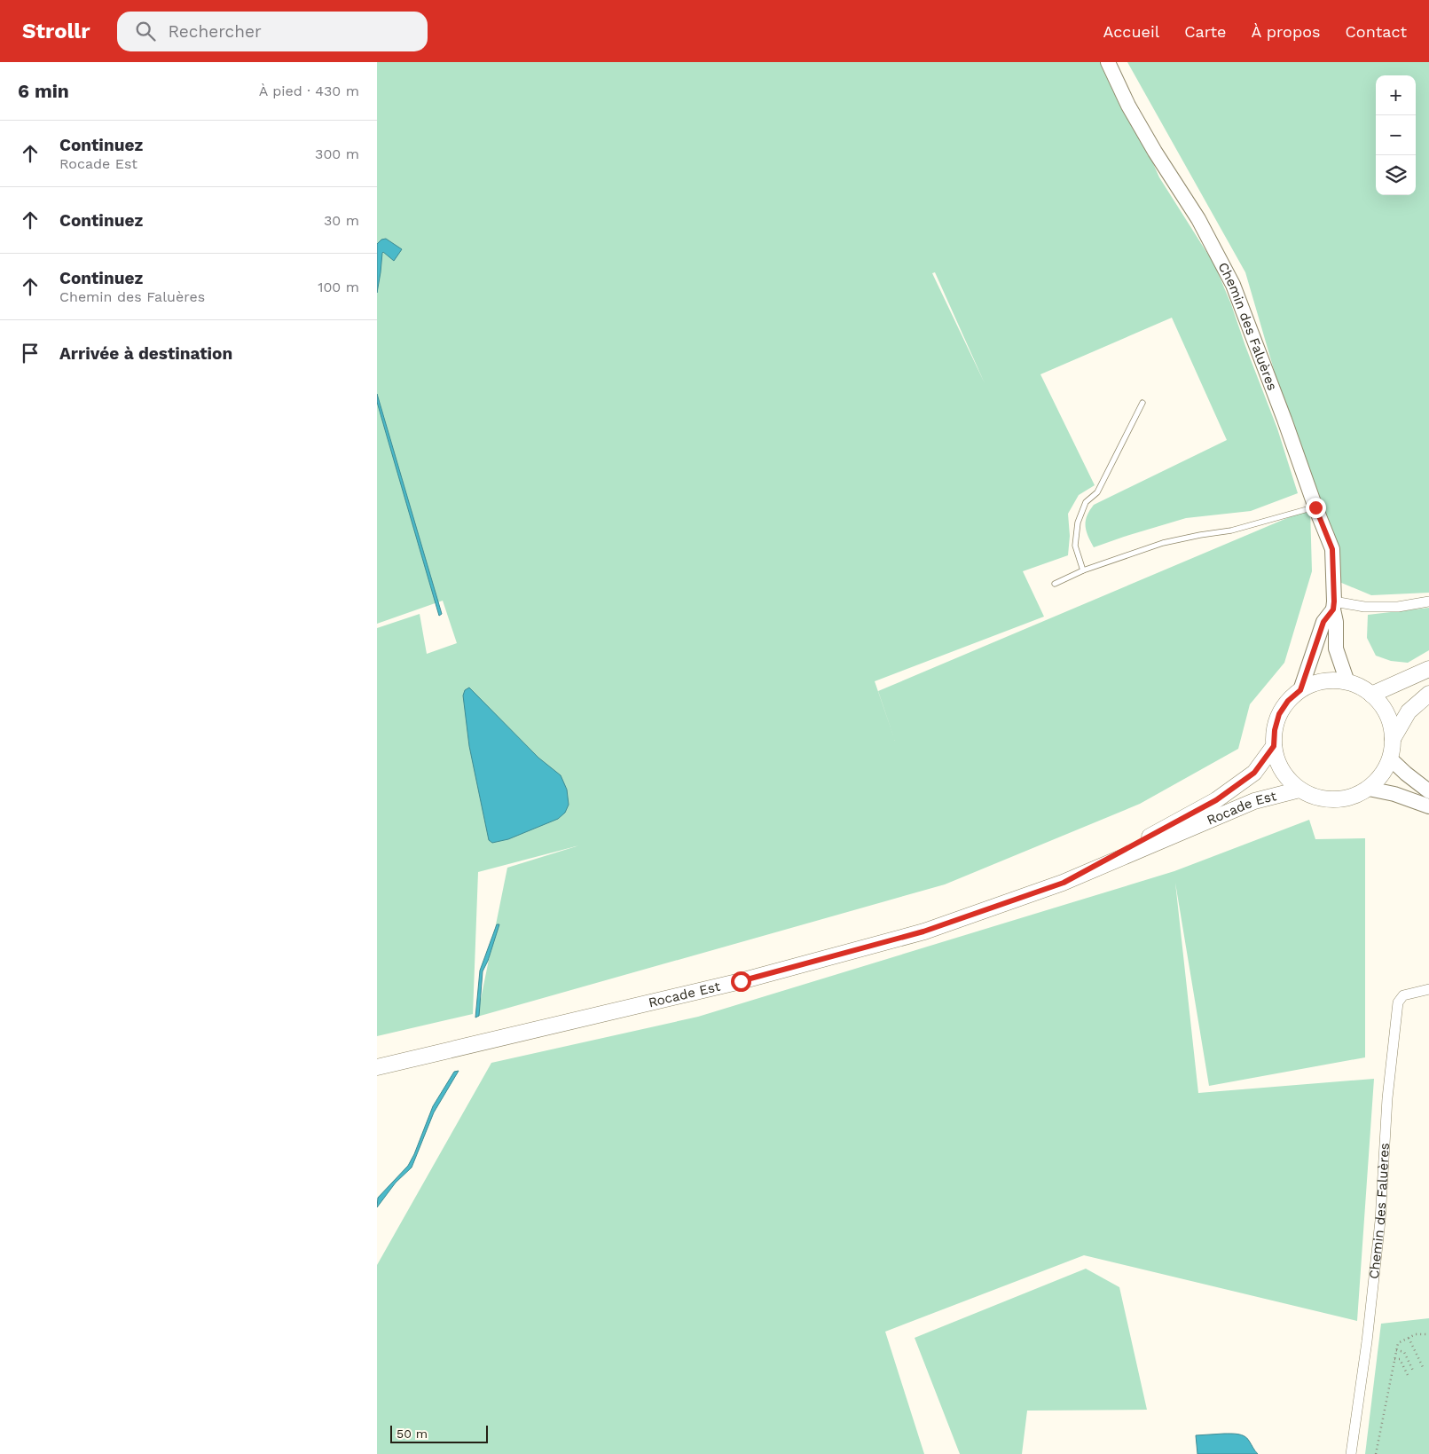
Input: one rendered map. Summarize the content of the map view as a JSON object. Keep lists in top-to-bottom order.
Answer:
{
  "streets": {
    "main road": ["Rocade Est"],
    "street": ["Chemin des Faluères"]
  },
  "crossings": [
    ["Chemin des Faluères", "Rocade Est"]
  ],
  "scale_bar": "50 m",
  "page": {
    "header": "Strollr",
    "search": "Rechercher",
    "nav": [
      "Accueil",
      "Carte",
      "À propos",
      "Contact"
    ],
    "heading": ["6 min", "À pied · 430 m"],
    "map_buttons": ["+", "−"],
    "list": [
      ["Continuez", "Rocade Est", "300 m"],
      ["Continuez", "30 m"],
      ["Continuez", "Chemin des Faluères", "100 m"],
      "Arrivée à destination"
    ],
    "scale": "50 m"
  }
}
